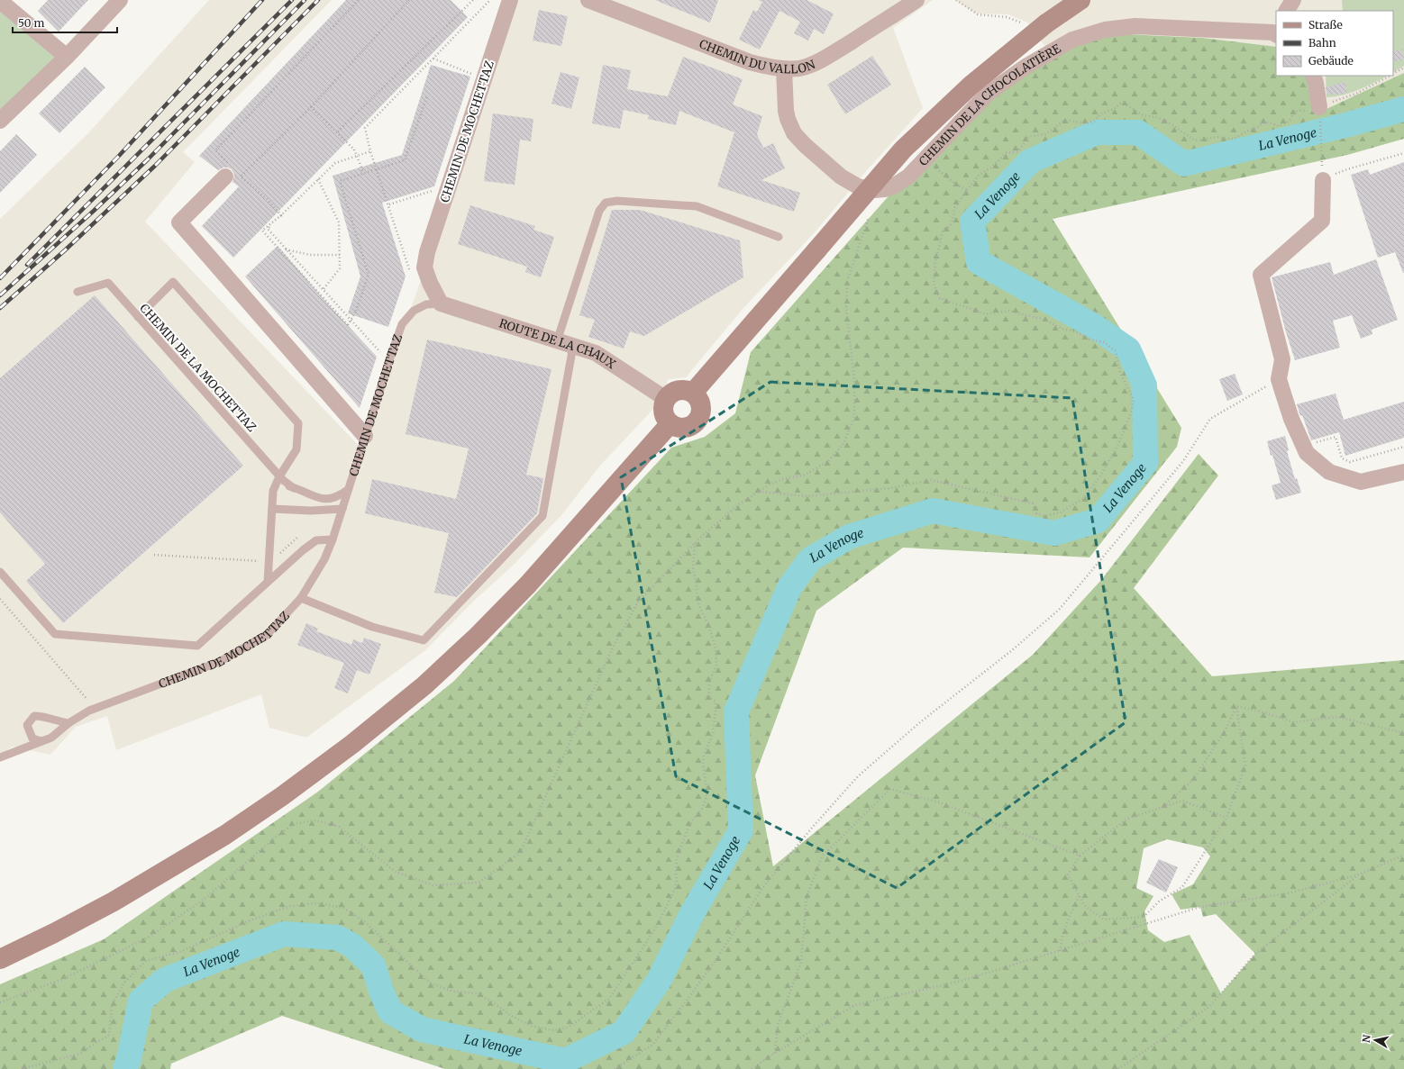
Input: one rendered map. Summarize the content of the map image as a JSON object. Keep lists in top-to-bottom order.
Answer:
{
  "streets": {
    "street": [
      "CHEMIN DU VALLON",
      "CHEMIN DE LA CHOCOLATIÈRE",
      "CHEMIN DE MOCHETTAZ",
      "ROUTE DE LA CHAUX"
    ],
    "lane": ["CHEMIN DE LA MOCHETTAZ"]
  },
  "crossings": [
    ["CHEMIN DU VALLON", "CHEMIN DE LA CHOCOLATIÈRE"],
    ["CHEMIN DE MOCHETTAZ", "ROUTE DE LA CHAUX"],
    ["CHEMIN DE MOCHETTAZ", "CHEMIN DE LA MOCHETTAZ"]
  ],
  "water": ["La Venoge"],
  "legend": ["Straße", "Bahn", "Gebäude"],
  "scale_bar": "50 m",
  "north": "left"
}
